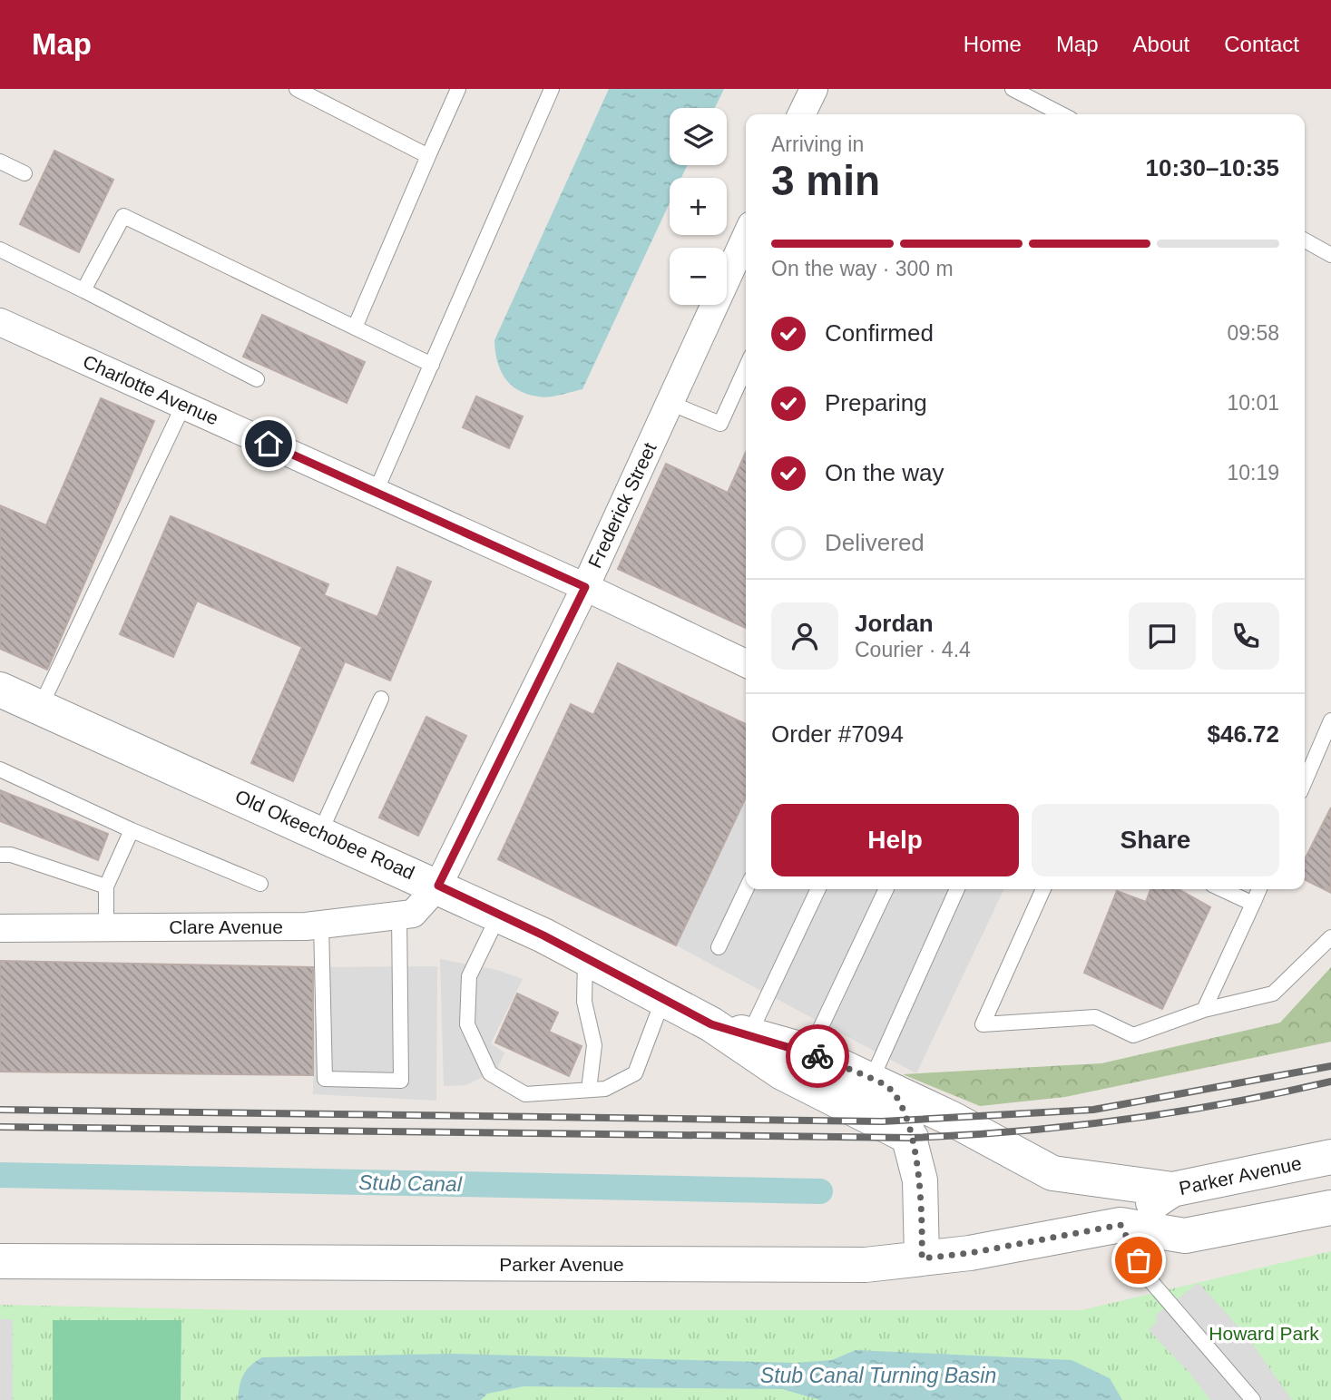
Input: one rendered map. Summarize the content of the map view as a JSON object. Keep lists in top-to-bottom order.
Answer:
{
  "streets": {
    "street": [
      "Charlotte Avenue",
      "Frederick Street",
      "Old Okeechobee Road",
      "Clare Avenue",
      "Parker Avenue"
    ]
  },
  "crossings": [
    ["Charlotte Avenue", "Frederick Street"],
    ["Frederick Street", "Old Okeechobee Road"],
    ["Frederick Street", "Clare Avenue"],
    ["Old Okeechobee Road", "Clare Avenue"],
    ["Old Okeechobee Road", "Parker Avenue"]
  ],
  "water": ["Stub Canal", "Stub Canal Turning Basin"],
  "parks": ["Howard Park"],
  "page": {
    "header": "Map",
    "nav": [
      "Home",
      "Map",
      "About",
      "Contact"
    ],
    "map_buttons": ["+", "−"],
    "heading": ["3 min", "Arriving in", "10:30–10:35"],
    "panel": [
      "Jordan",
      "Courier · 4.4",
      "Order #7094",
      "$46.72"
    ],
    "bar": "On the way · 300 m",
    "list": [
      ["Confirmed", "09:58"],
      ["Preparing", "10:01"],
      ["On the way", "10:19"],
      "Delivered"
    ],
    "buttons": ["Help", "Share"]
  }
}
